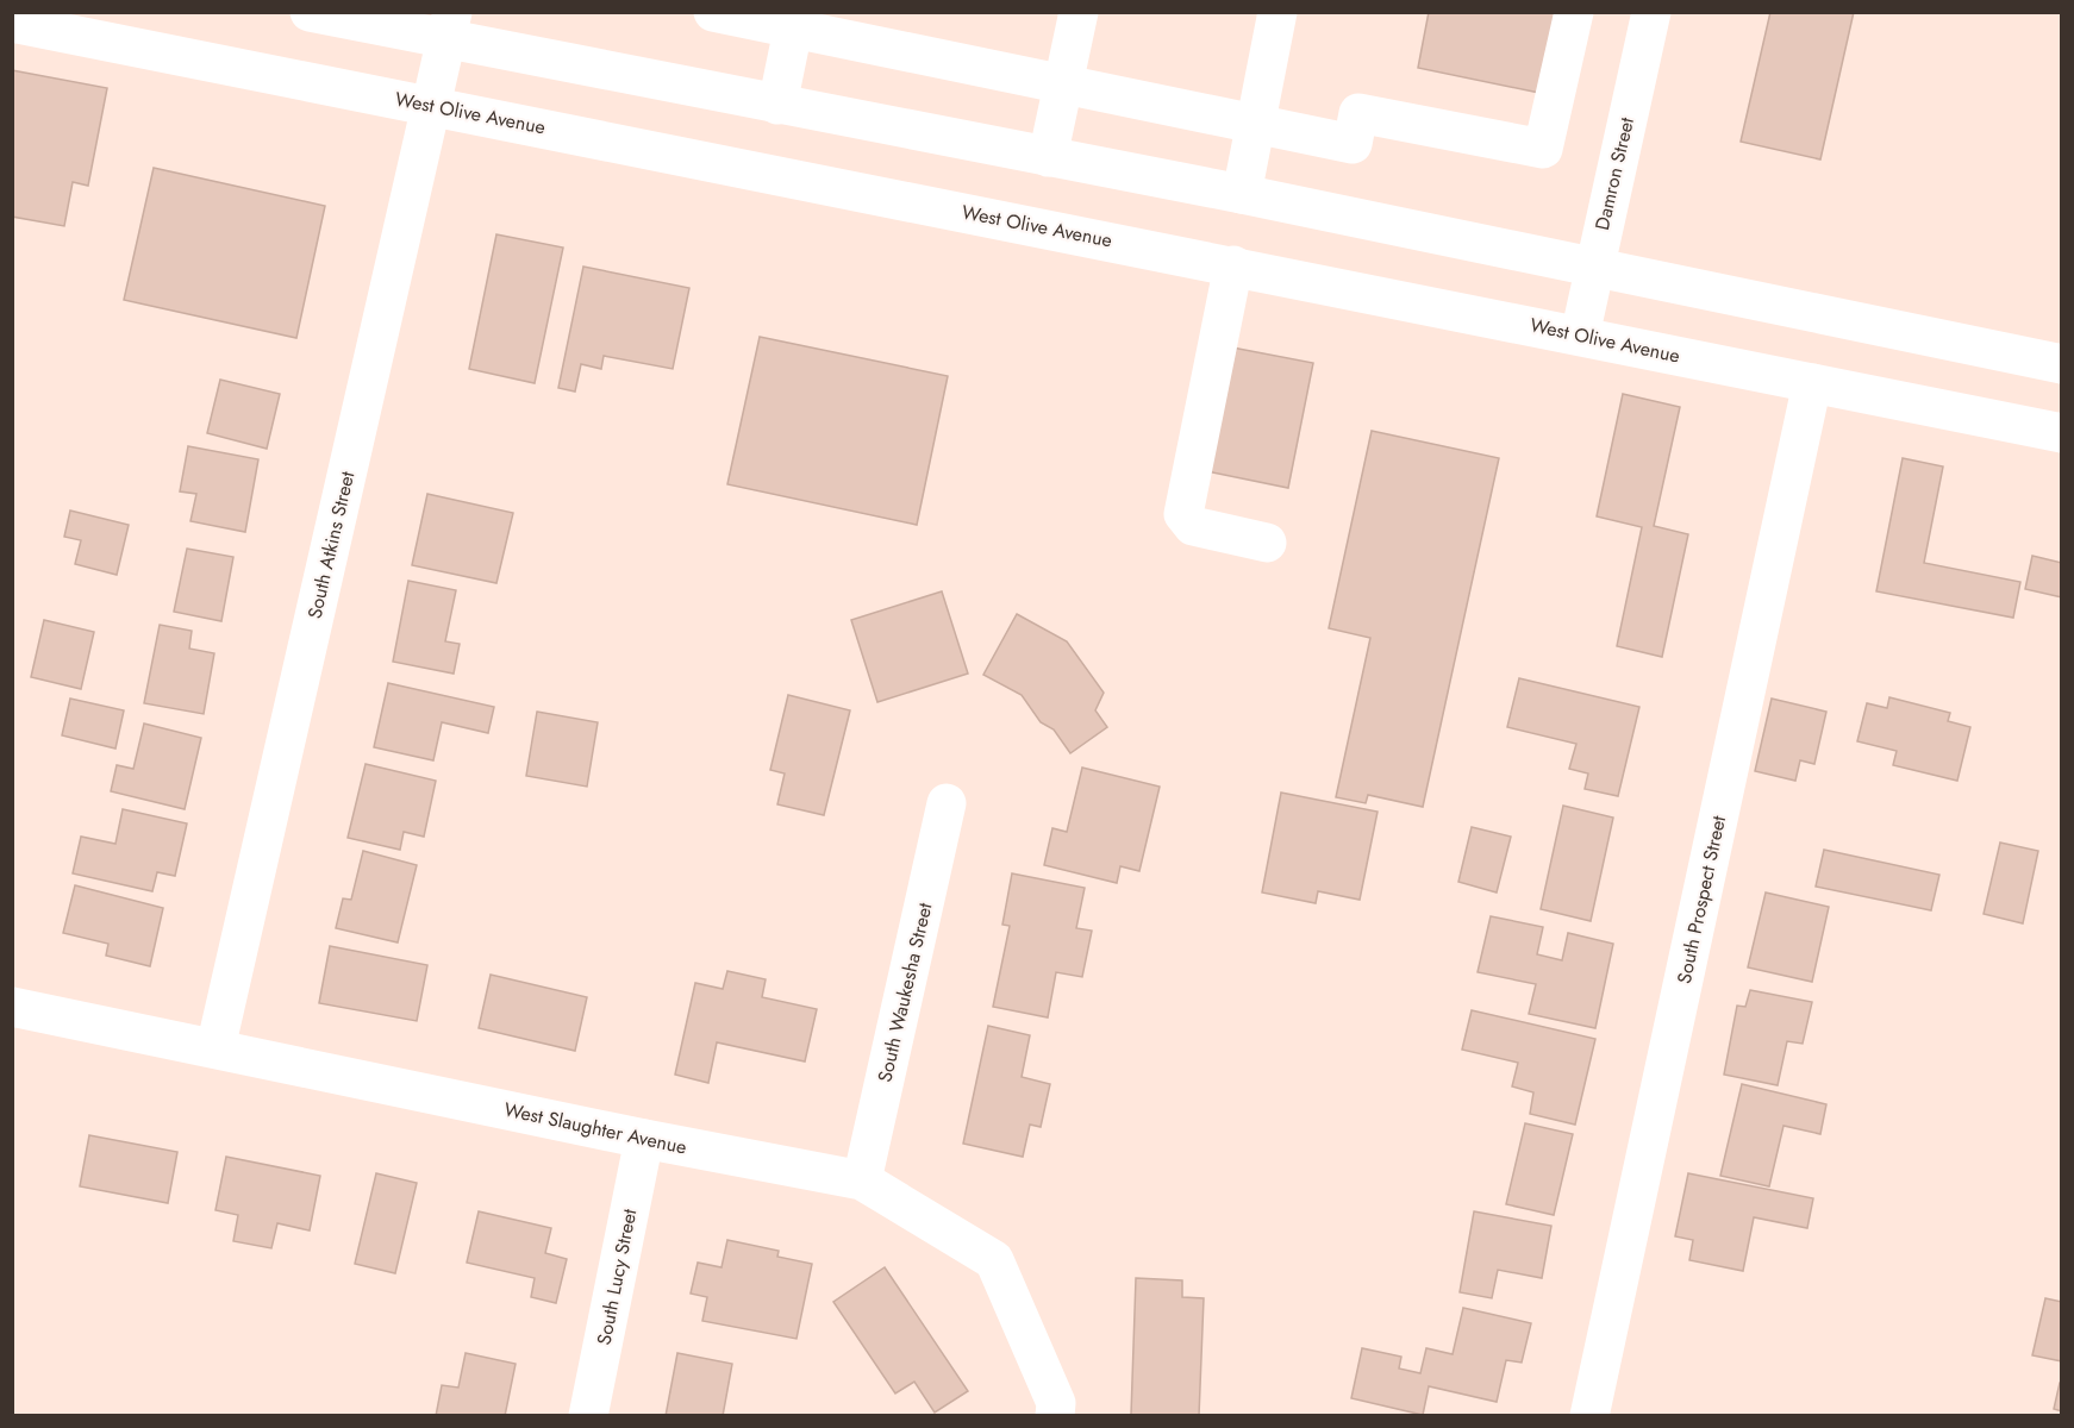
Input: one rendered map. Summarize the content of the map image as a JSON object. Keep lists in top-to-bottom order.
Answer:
{
  "streets": {
    "street": [
      "West Olive Avenue",
      "Damron Street",
      "South Atkins Street",
      "South Prospect Street",
      "South Waukesha Street",
      "West Slaughter Avenue",
      "South Lucy Street"
    ]
  },
  "crossings": [
    ["West Olive Avenue", "Damron Street"],
    ["West Olive Avenue", "South Atkins Street"],
    ["West Olive Avenue", "South Prospect Street"],
    ["South Atkins Street", "West Slaughter Avenue"],
    ["South Waukesha Street", "West Slaughter Avenue"],
    ["West Slaughter Avenue", "South Lucy Street"]
  ]
}
